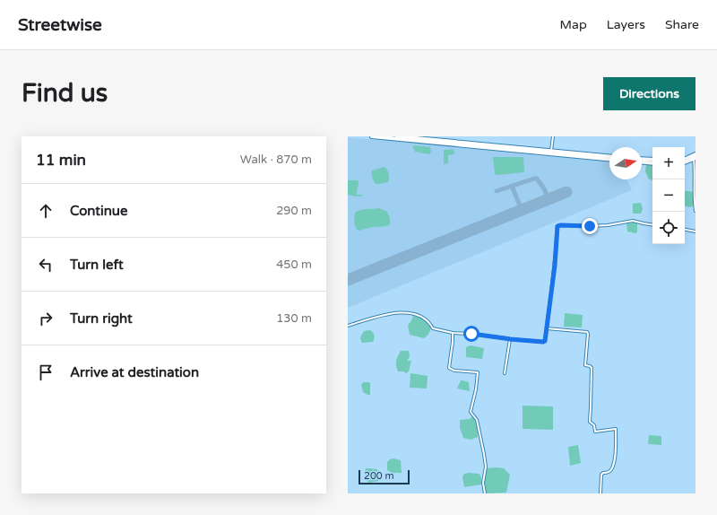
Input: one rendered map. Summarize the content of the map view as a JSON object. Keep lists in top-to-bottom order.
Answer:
{
  "scale_bar": "200 m",
  "north": "right",
  "page": {
    "header": "Streetwise",
    "nav": ["Map", "Layers", "Share"],
    "buttons": "Directions",
    "title": "Find us",
    "heading": ["11 min", "Walk · 870 m"],
    "map_buttons": ["+", "−"],
    "list": [
      ["Continue", "290 m"],
      ["Turn left", "450 m"],
      ["Turn right", "130 m"],
      "Arrive at destination"
    ],
    "scale": "200 m"
  }
}
